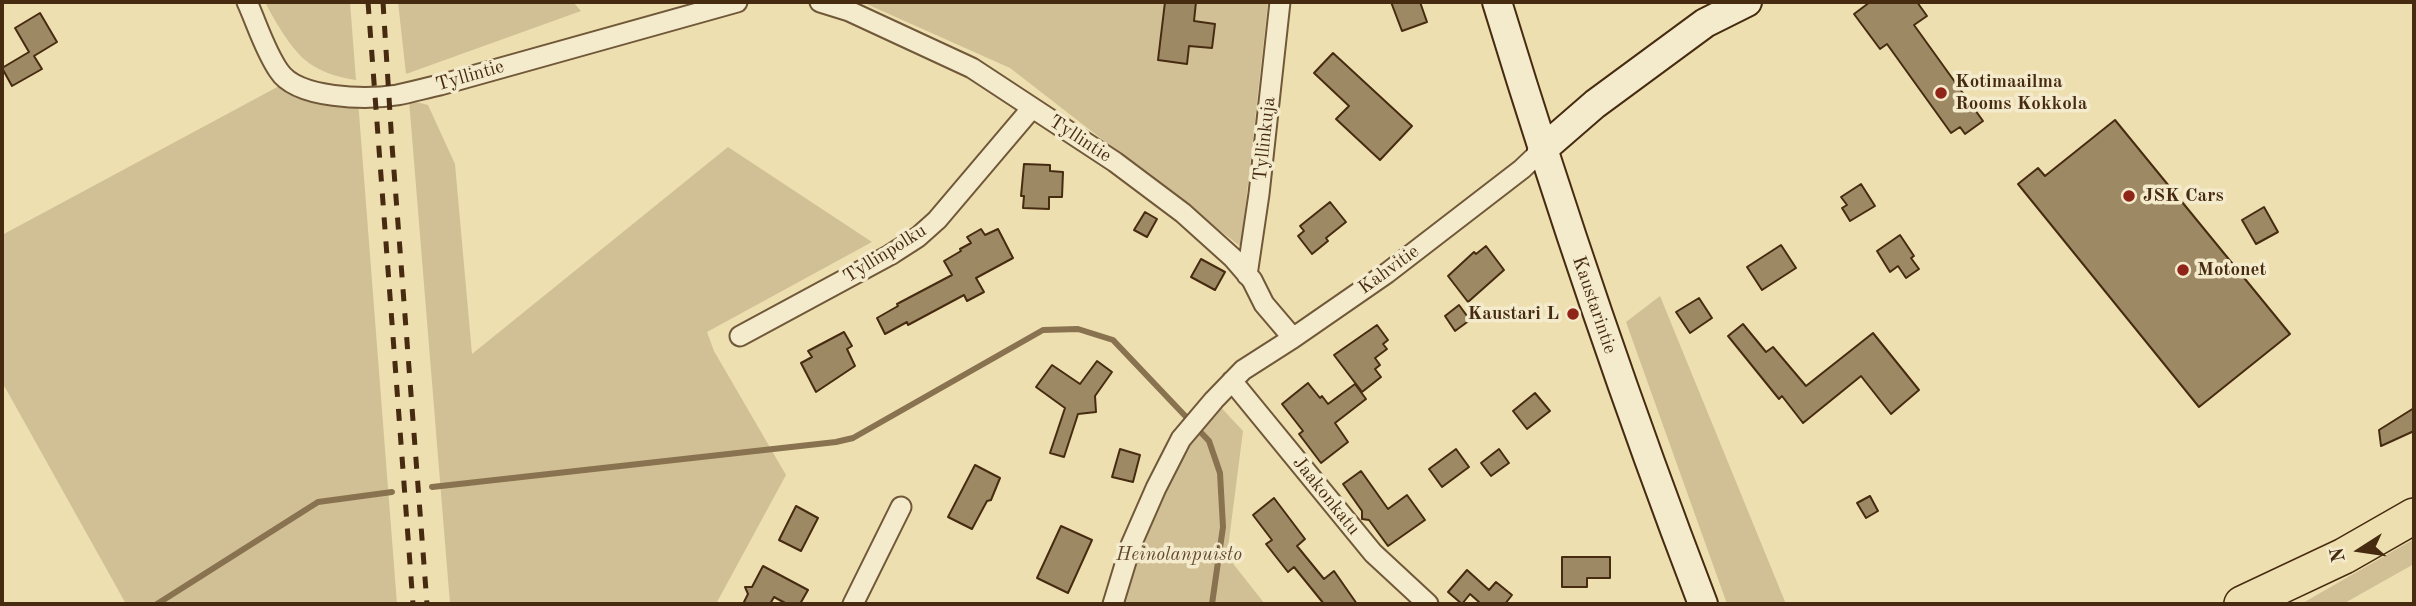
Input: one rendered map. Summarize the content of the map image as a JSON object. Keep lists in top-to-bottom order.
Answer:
{
  "streets": {
    "street": [
      "Tyllintie",
      "Tyllinkuja",
      "Tyllinpolku",
      "Kahvitie",
      "Kaustarintie",
      "Jaakonkatu"
    ]
  },
  "crossings": [
    ["Tyllintie", "Tyllinkuja"],
    ["Tyllintie", "Tyllinpolku"],
    ["Tyllintie", "Kahvitie"],
    ["Kahvitie", "Kaustarintie"],
    ["Kahvitie", "Jaakonkatu"]
  ],
  "parks": ["Heinolanpuisto"],
  "places": [
    "Kotimaailma Rooms Kokkola",
    "JSK Cars",
    "Motonet",
    "Kaustari L"
  ],
  "north": "left"
}
